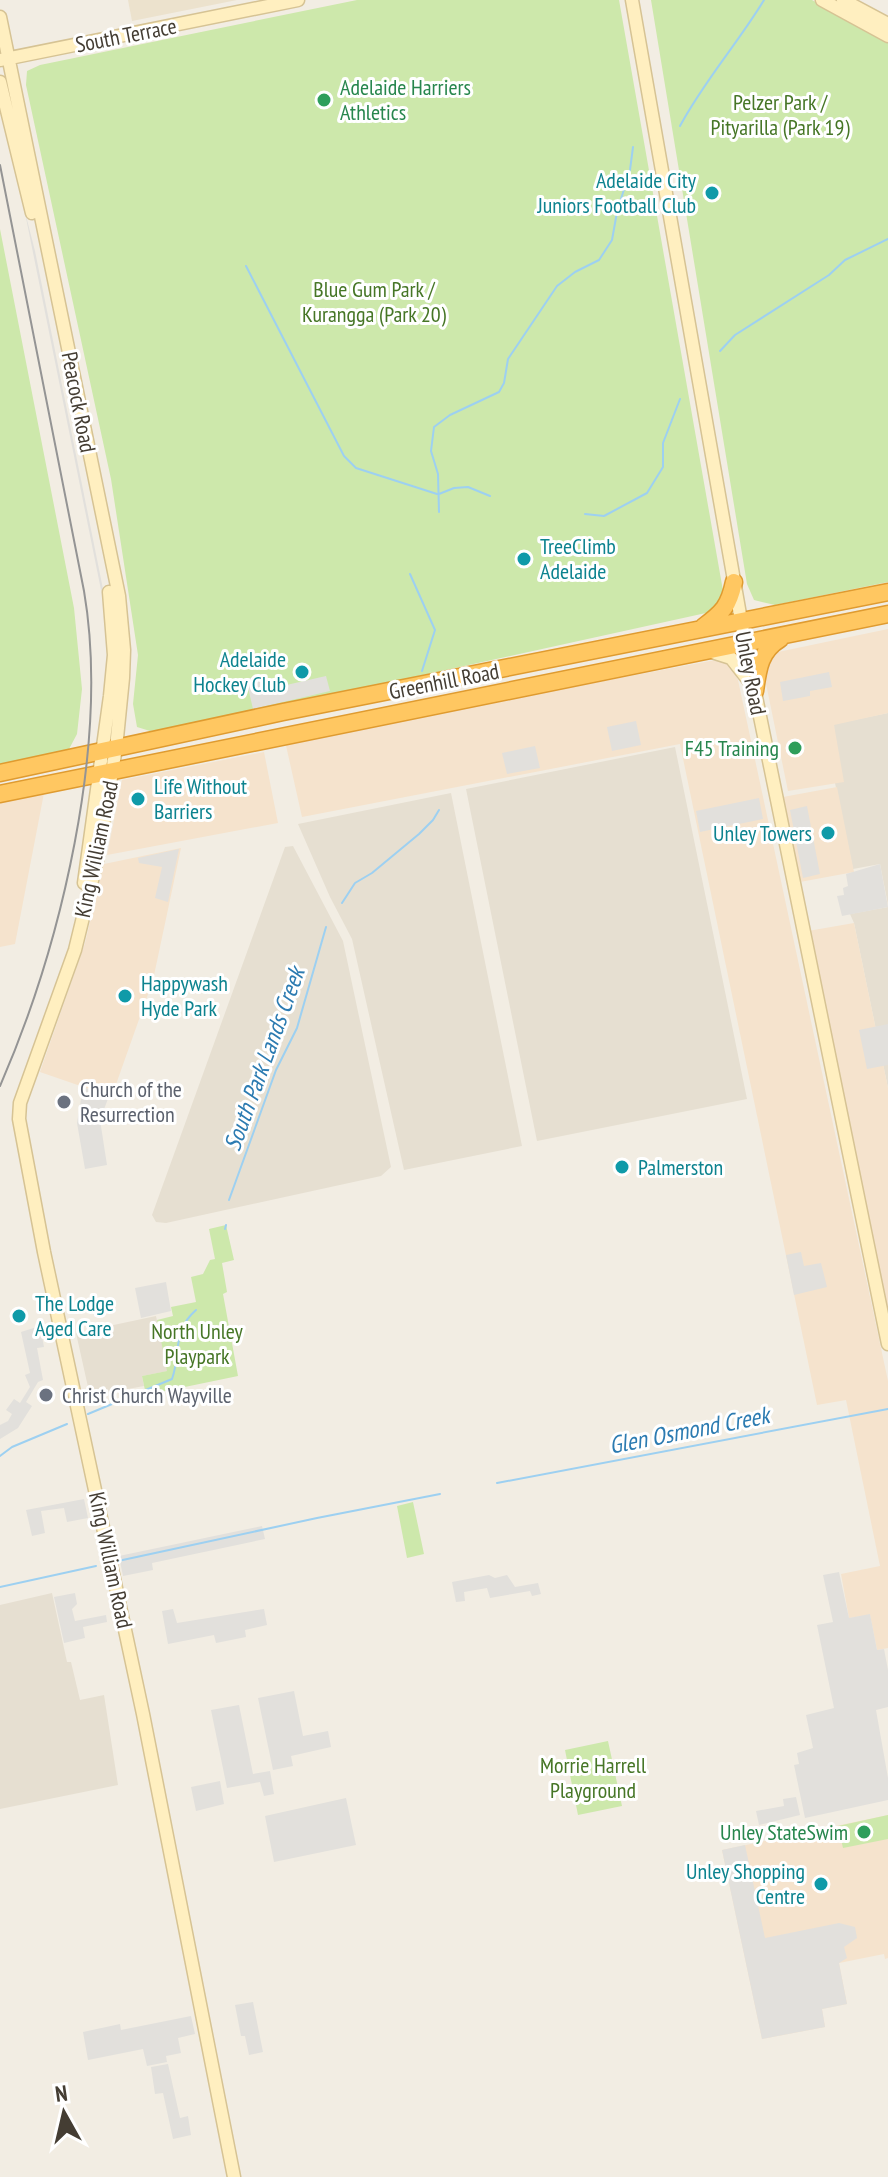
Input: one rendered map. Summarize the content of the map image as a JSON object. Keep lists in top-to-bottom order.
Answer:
{
  "streets": {
    "highway": ["Greenhill Road"],
    "main road": [
      "South Terrace",
      "Peacock Road",
      "Unley Road",
      "King William Road"
    ]
  },
  "crossings": [
    ["South Terrace", "Peacock Road"],
    ["Peacock Road", "Greenhill Road"],
    ["Peacock Road", "King William Road"],
    ["Unley Road", "Greenhill Road"],
    ["Greenhill Road", "King William Road"]
  ],
  "water": ["South Park Lands Creek", "Glen Osmond Creek"],
  "parks": [
    "Pelzer Park / Pityarilla (Park 19)",
    "Blue Gum Park / Kurangga (Park 20)",
    "North Unley Playpark",
    "Morrie Harrell Playground"
  ],
  "places": [
    "Adelaide Harriers Athletics",
    "Adelaide City Juniors Football Club",
    "TreeClimb Adelaide",
    "Adelaide Hockey Club",
    "F45 Training",
    "Life Without Barriers",
    "Unley Towers",
    "Happywash Hyde Park",
    "Church of the Resurrection",
    "Palmerston",
    "The Lodge Aged Care",
    "Christ Church Wayville",
    "Unley StateSwim",
    "Unley Shopping Centre"
  ],
  "north": "top"
}
